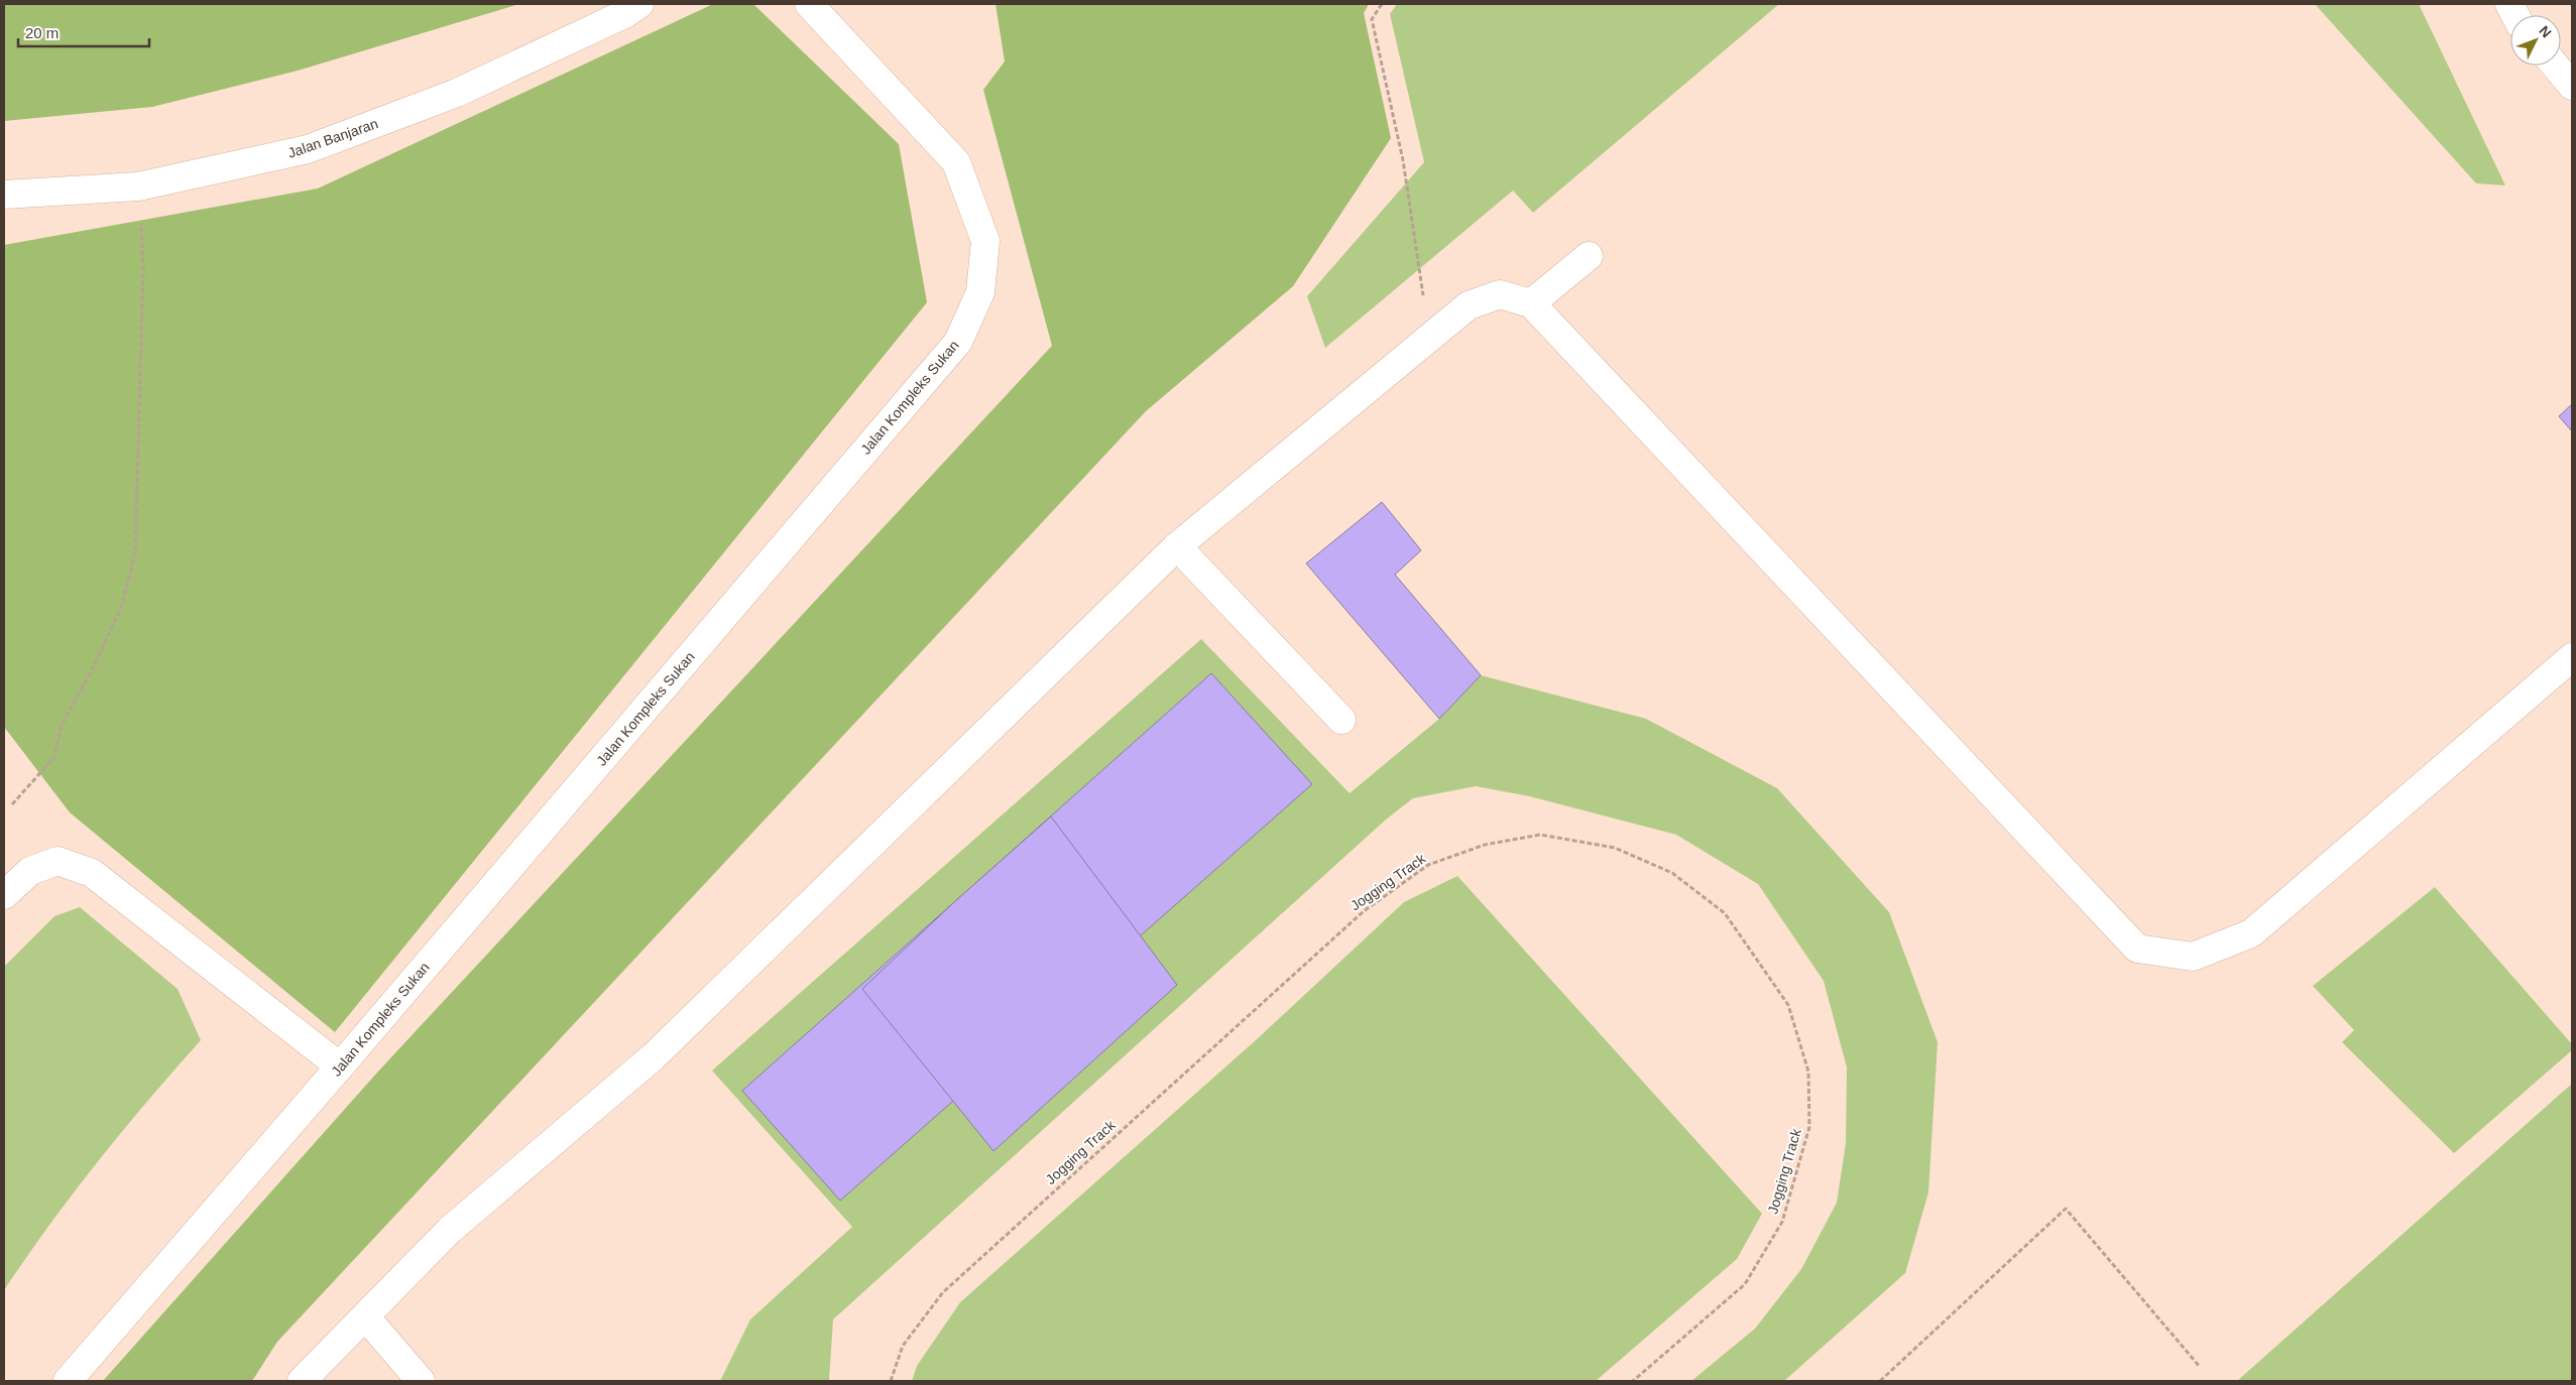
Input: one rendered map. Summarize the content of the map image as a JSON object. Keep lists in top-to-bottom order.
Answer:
{
  "streets": {
    "street": ["Jalan Banjaran", "Jalan Kompleks Sukan"],
    "path": ["Jogging Track"]
  },
  "scale_bar": "20 m",
  "north": "top right"
}
